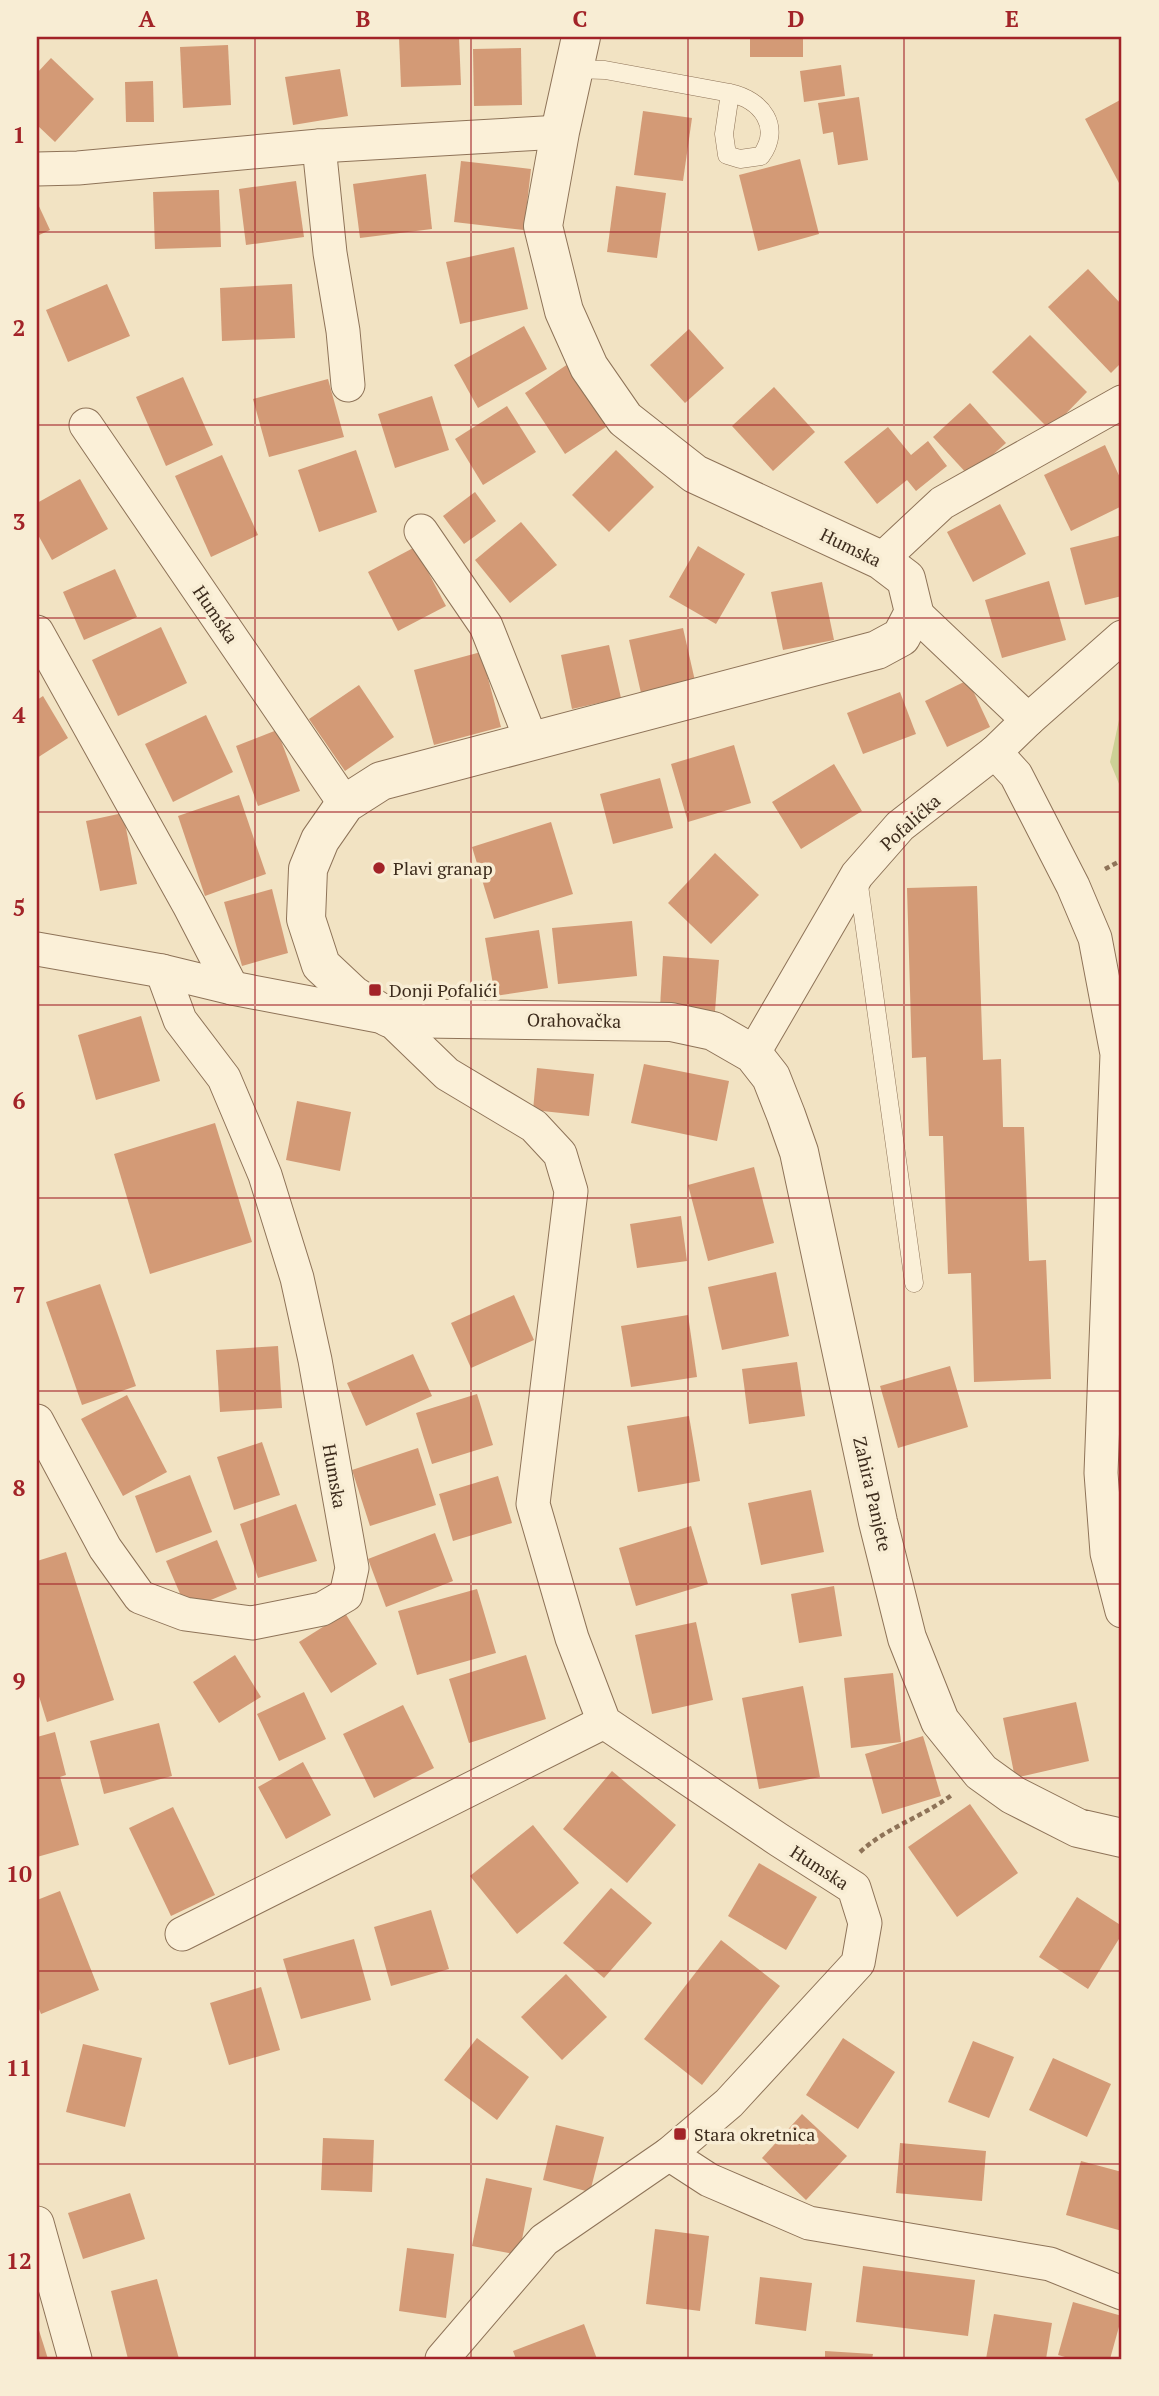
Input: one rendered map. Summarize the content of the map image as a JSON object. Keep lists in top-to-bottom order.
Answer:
{
  "streets": {
    "street": [
      "Humska",
      "Pofalićka",
      "Orahovačka",
      "Zahira Panjete"
    ]
  },
  "crossings": [
    ["Pofalićka", "Orahovačka"],
    ["Pofalićka", "Zahira Panjete"],
    ["Orahovačka", "Zahira Panjete"]
  ],
  "places": {
    "other": ["Plavi granap"],
    "transit": ["Donji Pofalići", "Stara okretnica"]
  },
  "grid": {
    "columns": [
      "A",
      "B",
      "C",
      "D",
      "E"
    ],
    "rows": [
      "1",
      "2",
      "3",
      "4",
      "5",
      "6",
      "7",
      "8",
      "9",
      "10",
      "11",
      "12"
    ]
  }
}
